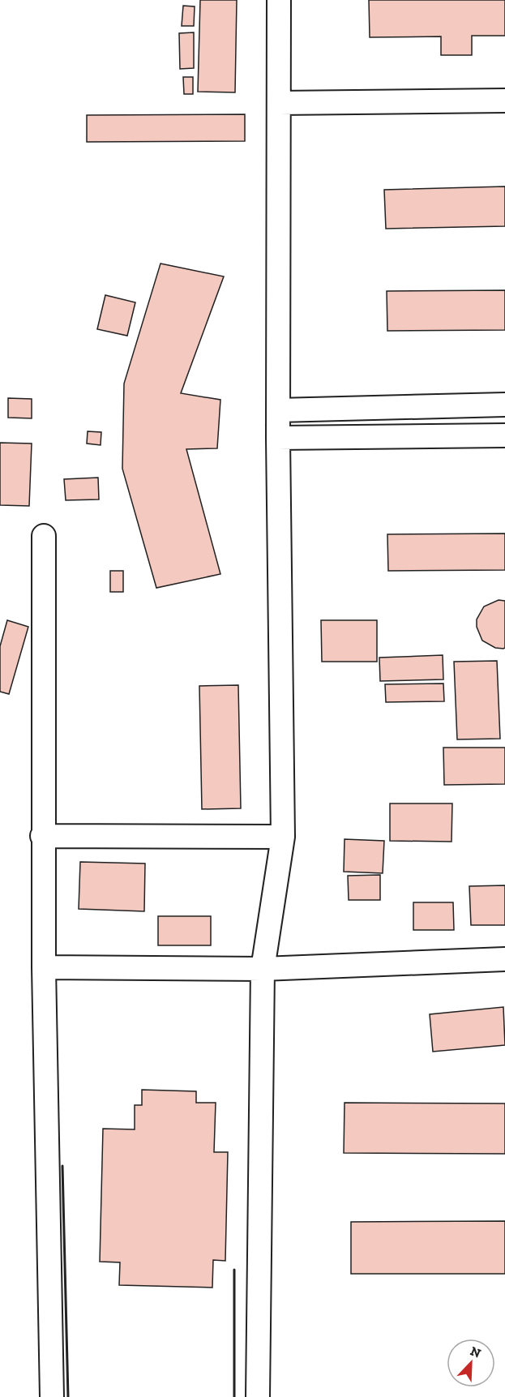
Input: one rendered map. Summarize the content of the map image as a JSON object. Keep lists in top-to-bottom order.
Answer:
{
  "north": "top right"
}
